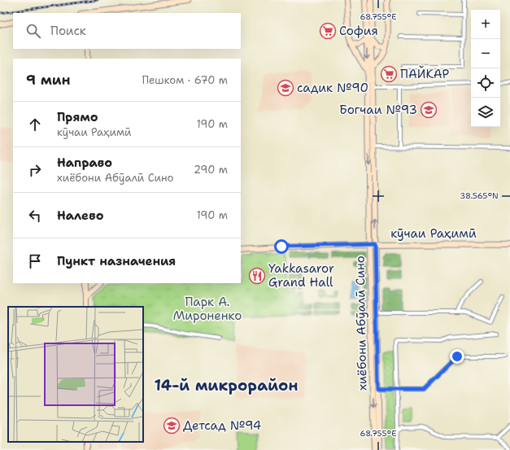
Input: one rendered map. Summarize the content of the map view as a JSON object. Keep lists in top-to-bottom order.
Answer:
{
  "streets": {
    "main road": ["кӯчаи Раҳимӣ", "хиёбони Абӯалӣ Сино"]
  },
  "crossings": [
    ["кӯчаи Раҳимӣ", "хиёбони Абӯалӣ Сино"]
  ],
  "districts": ["14-й микрорайон"],
  "parks": ["Парк А. Мироненко"],
  "places": {
    "supermarket": ["София", "ПАЙКАР"],
    "school or university": ["садик №90", "Богчаи №93", "Детсад №94"],
    "restaurant": ["Yakkasaror Grand Hall"]
  },
  "page": {
    "map_buttons": ["+", "−"],
    "search": "Поиск",
    "heading": ["9 мин", "Пешком · 670 m"],
    "list": [
      ["Прямо", "кӯчаи Раҳимӣ", "190 m"],
      ["Направо", "хиёбони Абӯалӣ Сино", "290 m"],
      ["Налево", "190 m"],
      "Пункт назначения"
    ]
  },
  "coordinates": ["68.755°E", "38.565°N"]
}
